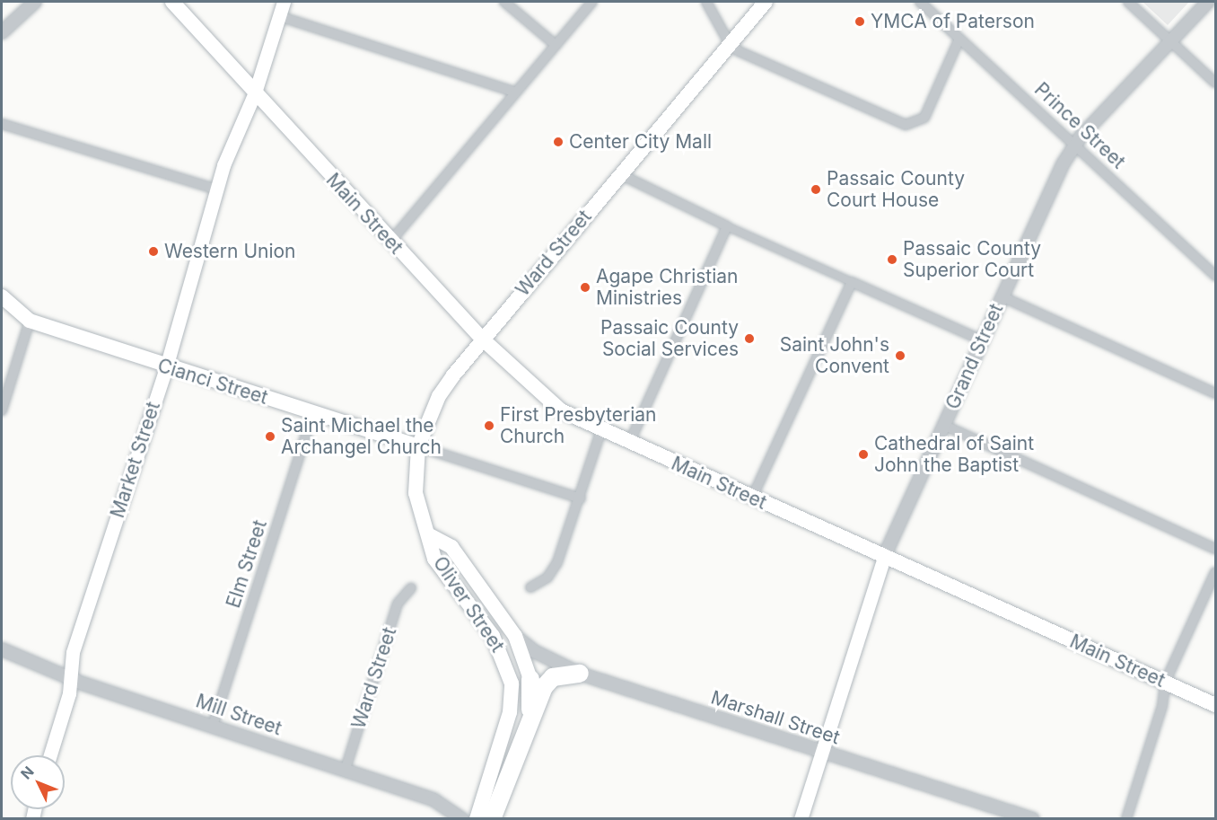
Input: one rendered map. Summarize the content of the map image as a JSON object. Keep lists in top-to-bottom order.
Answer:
{
  "streets": {
    "main road": [
      "Main Street",
      "Ward Street",
      "Grand Street",
      "Cianci Street",
      "Market Street",
      "Oliver Street"
    ],
    "street": [
      "Prince Street",
      "Elm Street",
      "Mill Street",
      "Marshall Street"
    ]
  },
  "crossings": [
    ["Prince Street", "Grand Street"],
    ["Main Street", "Ward Street"],
    ["Main Street", "Grand Street"],
    ["Main Street", "Market Street"],
    ["Ward Street", "Cianci Street"],
    ["Ward Street", "Oliver Street"],
    ["Ward Street", "Mill Street"],
    ["Grand Street", "Marshall Street"],
    ["Cianci Street", "Market Street"],
    ["Cianci Street", "Elm Street"],
    ["Market Street", "Mill Street"],
    ["Elm Street", "Mill Street"],
    ["Oliver Street", "Marshall Street"]
  ],
  "places": [
    "YMCA of Paterson",
    "Center City Mall",
    "Passaic County Court House",
    "Western Union",
    "Passaic County Superior Court",
    "Agape Christian Ministries",
    "Passaic County Social Services",
    "Saint John's Convent",
    "First Presbyterian Church",
    "Saint Michael the Archangel Church",
    "Cathedral of Saint John the Baptist"
  ],
  "north": "top left"
}
